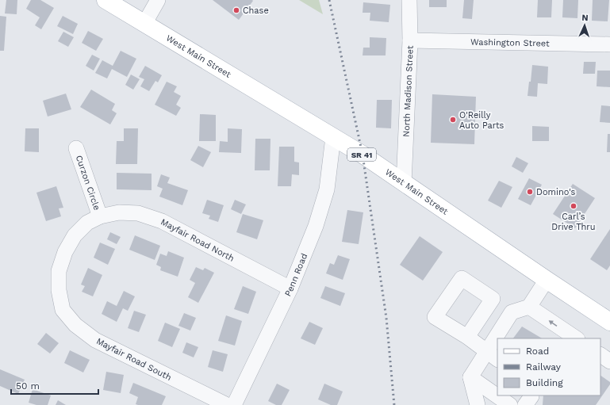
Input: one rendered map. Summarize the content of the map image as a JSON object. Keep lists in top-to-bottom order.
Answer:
{
  "streets": {
    "main road": ["West Main Street", "SR 41"],
    "street": [
      "Washington Street",
      "North Madison Street",
      "Curzon Circle",
      "Mayfair Road North",
      "Penn Road",
      "Mayfair Road South"
    ]
  },
  "crossings": [
    ["Washington Street", "North Madison Street"],
    ["West Main Street", "North Madison Street"],
    ["West Main Street", "Penn Road"],
    ["Curzon Circle", "Mayfair Road North"],
    ["Curzon Circle", "Mayfair Road South"],
    ["Mayfair Road North", "Penn Road"],
    ["Mayfair Road North", "Mayfair Road South"]
  ],
  "places": [
    "Chase",
    "O'Reilly Auto Parts",
    "Domino's",
    "Carl’s Drive Thru"
  ],
  "legend": ["Road", "Railway", "Building"],
  "scale_bar": "50 m",
  "north": "top"
}
